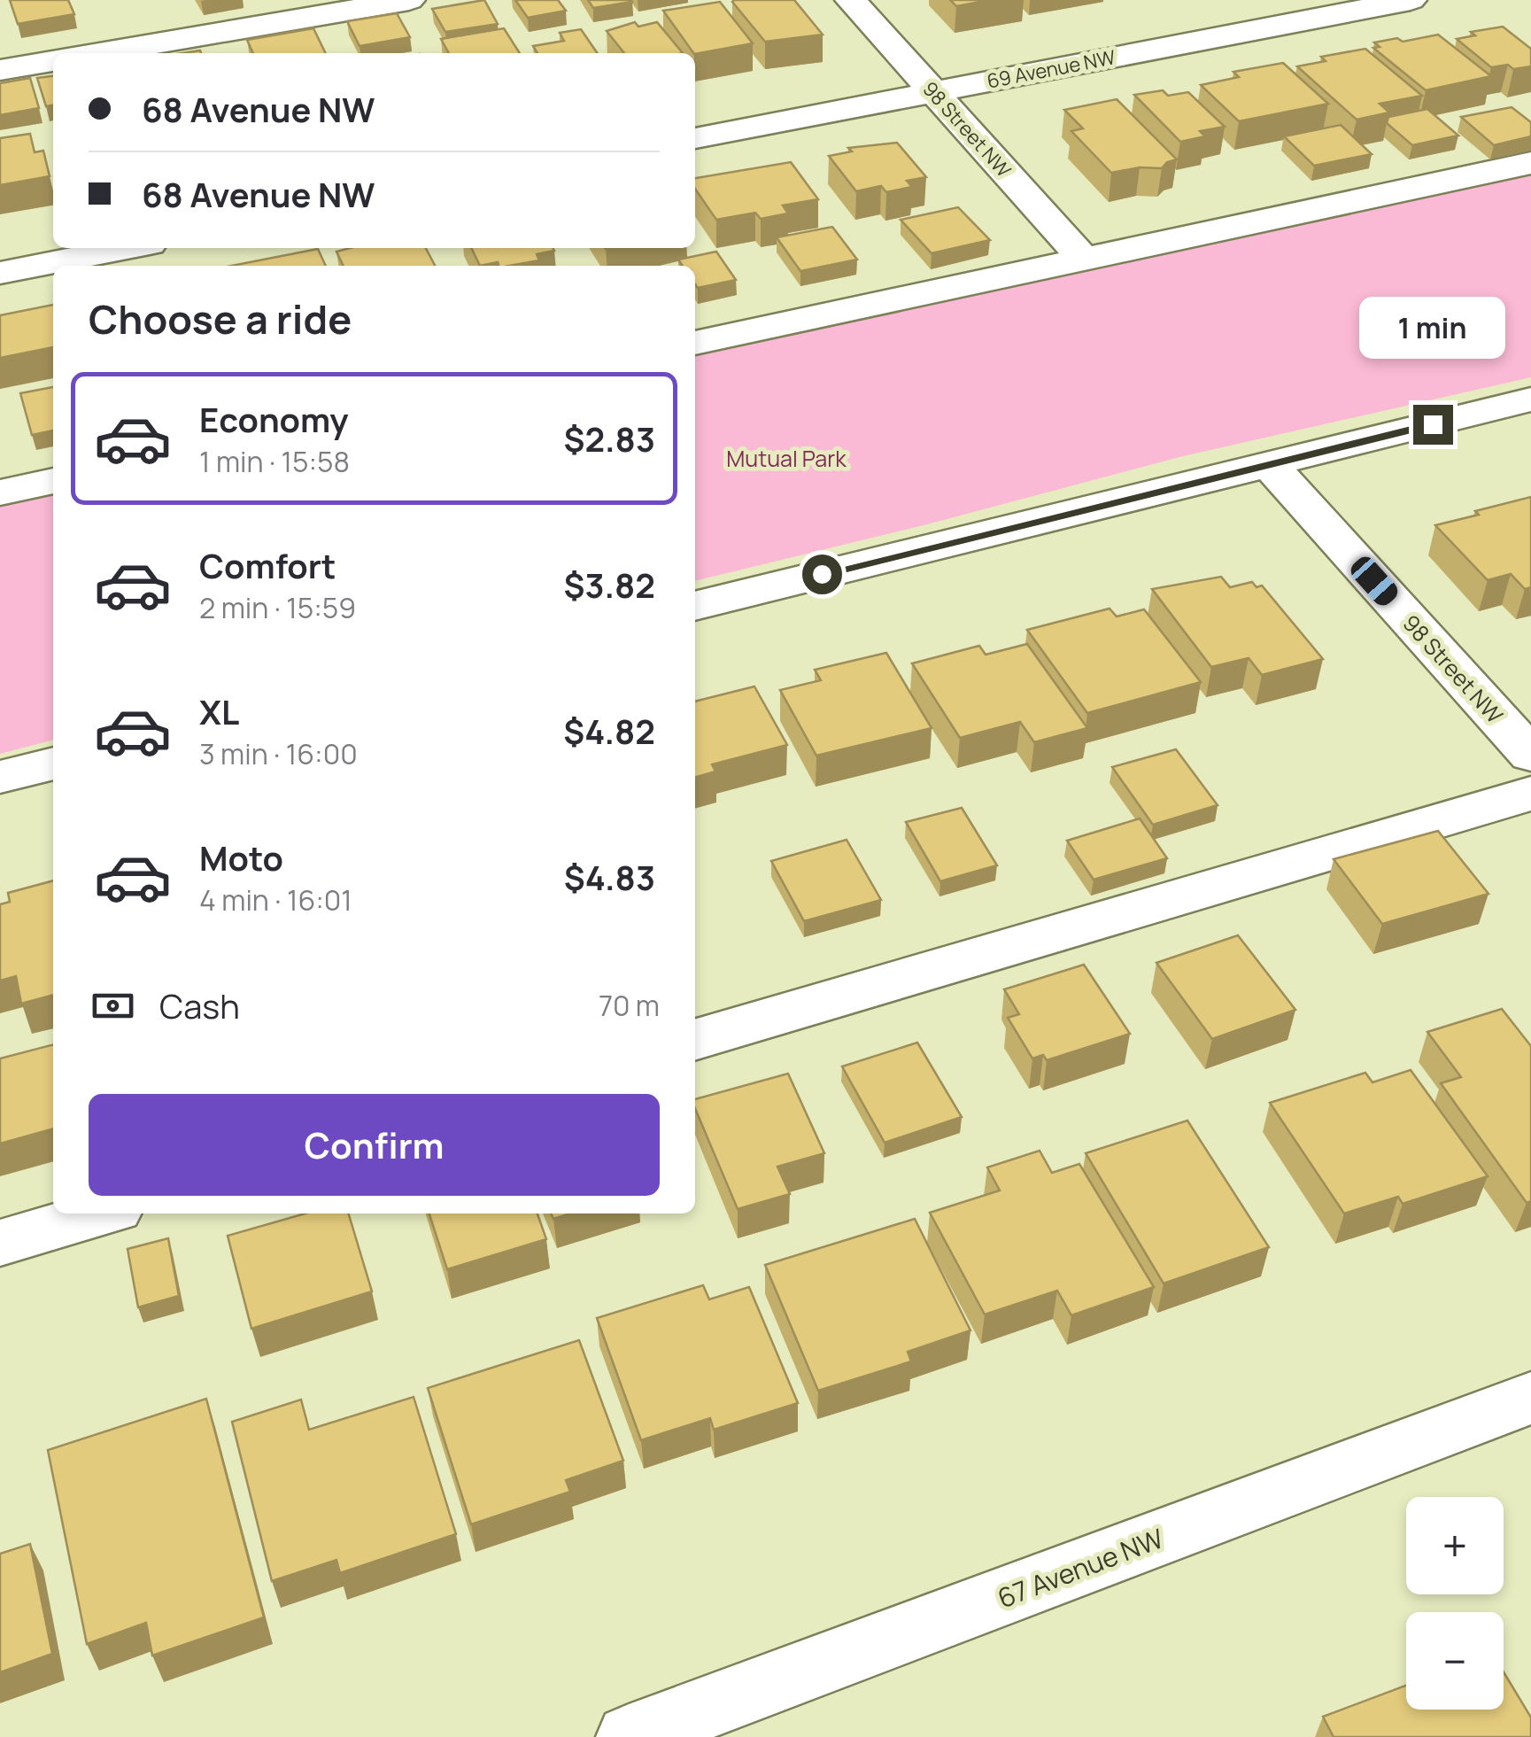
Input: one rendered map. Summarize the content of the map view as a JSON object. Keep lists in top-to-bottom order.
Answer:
{
  "streets": {
    "street": ["69 Avenue NW", "98 Street NW", "67 Avenue NW"]
  },
  "crossings": [
    ["69 Avenue NW", "98 Street NW"]
  ],
  "parks": ["Mutual Park"],
  "page": {
    "banner": ["68 Avenue NW", "68 Avenue NW"],
    "heading": "Choose a ride",
    "bubble": "1 min",
    "list": [
      {
        "name": "Economy",
        "note": "1 min · 15:58",
        "value": "$2.83"
      },
      {
        "name": "Comfort",
        "note": "2 min · 15:59",
        "value": "$3.82"
      },
      {
        "name": "XL",
        "note": "3 min · 16:00",
        "value": "$4.82"
      },
      {
        "name": "Moto",
        "note": "4 min · 16:01",
        "value": "$4.83"
      }
    ],
    "pay": ["Cash", "70 m"],
    "buttons": "Confirm",
    "map_buttons": ["+", "−"]
  }
}
